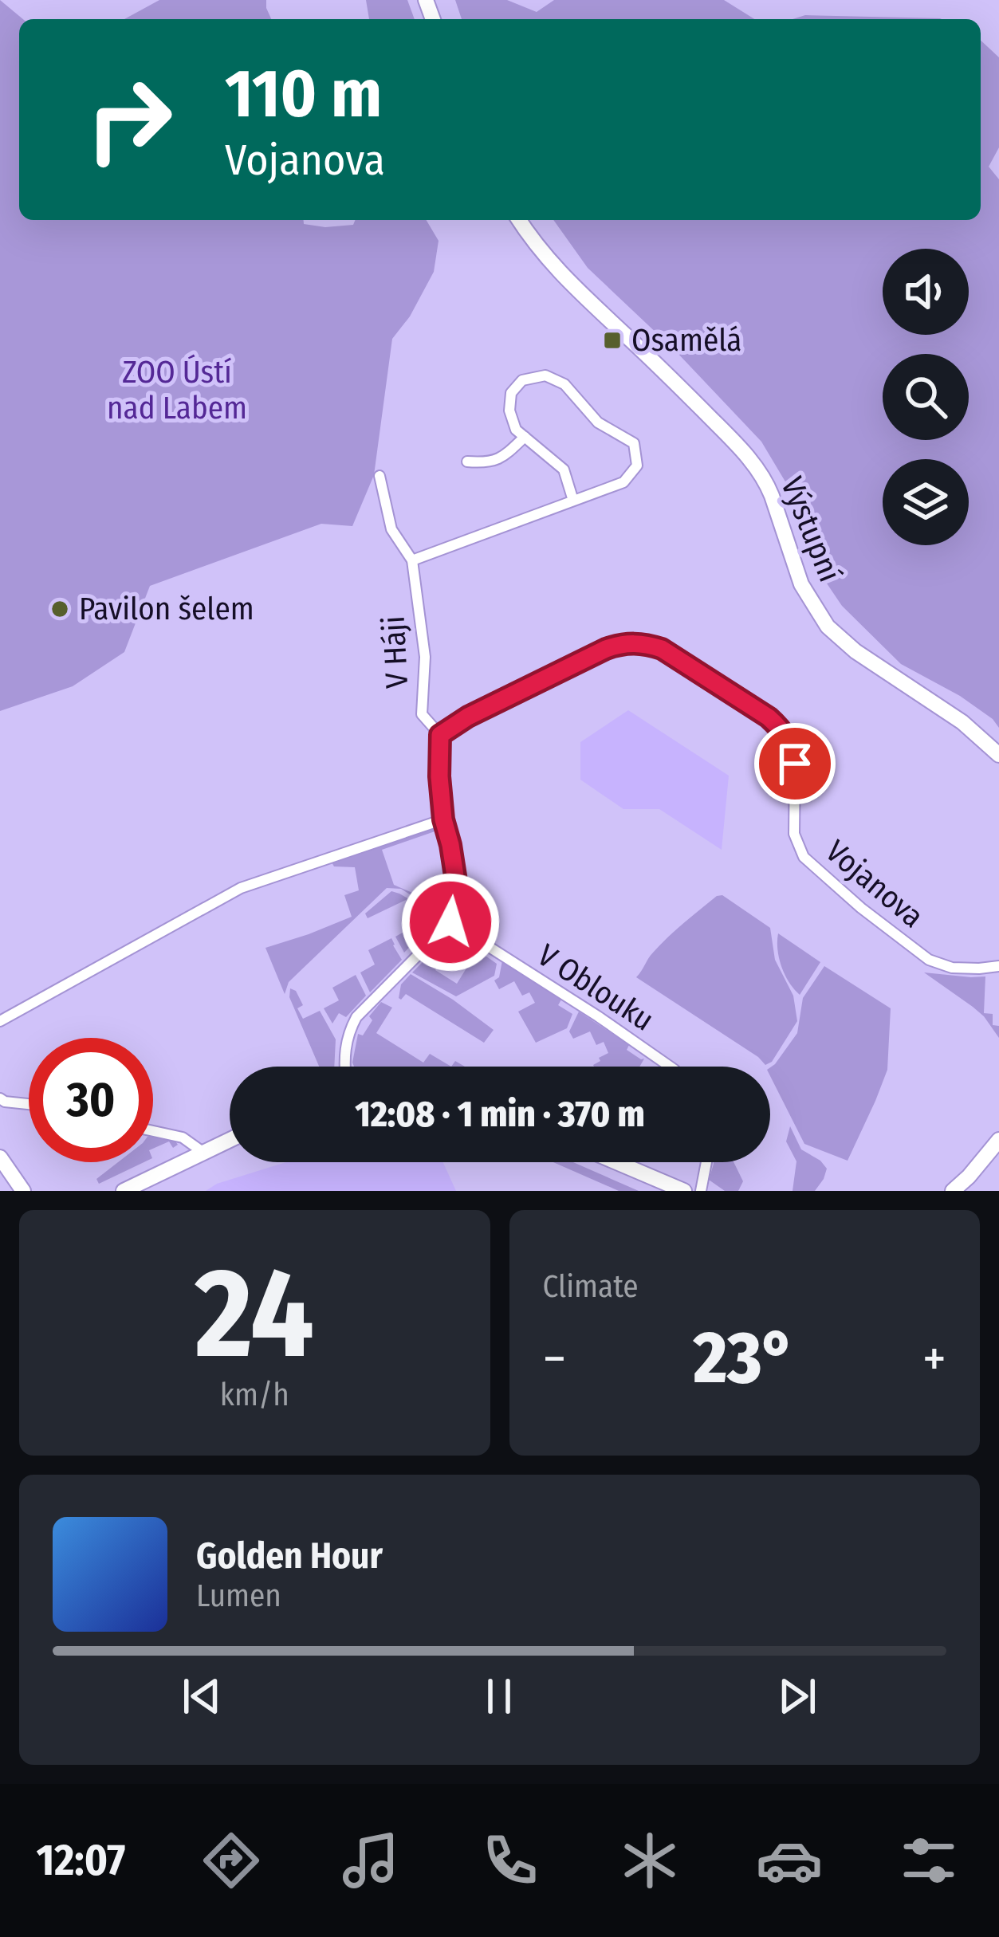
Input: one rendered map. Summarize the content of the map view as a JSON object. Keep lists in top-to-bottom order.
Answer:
{
  "streets": {
    "street": [
      "Výstupní",
      "V Háji",
      "Vojanova",
      "V Oblouku"
    ]
  },
  "crossings": [
    ["V Háji", "Vojanova"]
  ],
  "parks": ["ZOO Ústí nad Labem"],
  "places": {
    "transit": ["Osamělá"],
    "other": ["Pavilon šelem"]
  },
  "page": {
    "turn": ["110 m", "Vojanova"],
    "limit": "30",
    "trip": "12:08 · 1 min · 370 m",
    "tile": [
      ["24", "km/h"],
      "Climate"
    ],
    "heat": ["−", "23°", "+"],
    "song": ["Golden Hour", "Lumen"],
    "tabs": "12:07"
  }
}
